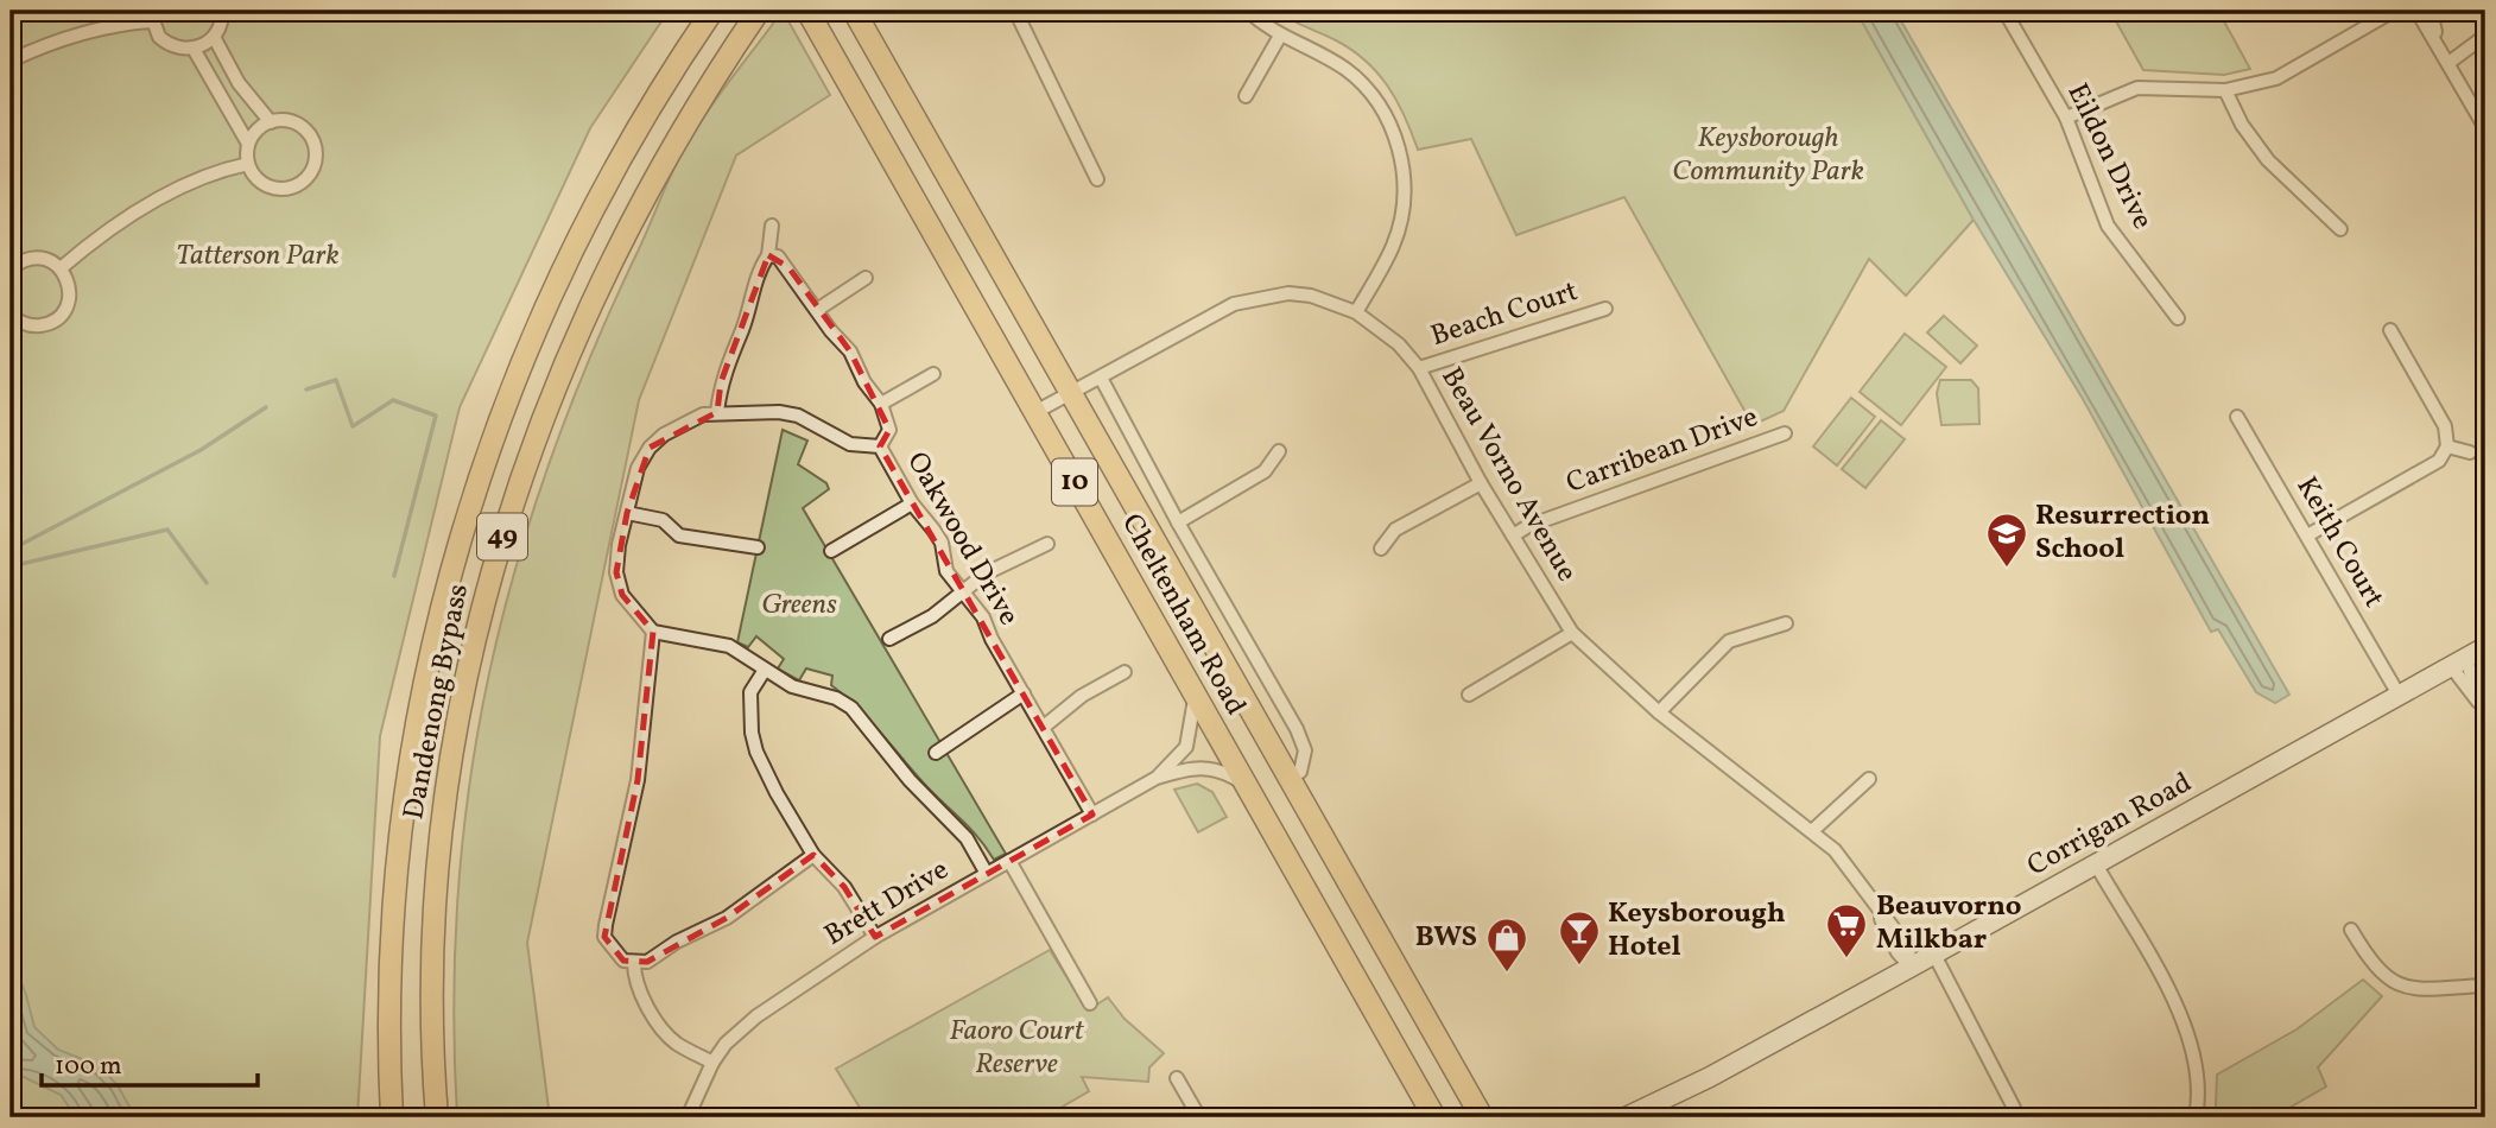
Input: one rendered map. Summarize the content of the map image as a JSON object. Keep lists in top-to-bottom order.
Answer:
{
  "streets": {
    "main road": [
      "10",
      "49",
      "Cheltenham Road",
      "Dandenong Bypass",
      "Corrigan Road"
    ],
    "street": [
      "Eildon Drive",
      "Beach Court",
      "Carribean Drive",
      "Beau Vorno Avenue",
      "Oakwood Drive",
      "Keith Court",
      "Brett Drive"
    ]
  },
  "crossings": [
    ["Beach Court", "Beau Vorno Avenue"],
    ["Carribean Drive", "Beau Vorno Avenue"],
    ["Beau Vorno Avenue", "Cheltenham Road"],
    ["Beau Vorno Avenue", "Corrigan Road"],
    ["Oakwood Drive", "Brett Drive"],
    ["Keith Court", "Corrigan Road"],
    ["Cheltenham Road", "Brett Drive"]
  ],
  "parks": [
    "Keysborough Community Park",
    "Tatterson Park",
    "Greens",
    "Faoro Court Reserve"
  ],
  "places": {
    "school or university": ["Resurrection School"],
    "supermarket": ["Beauvorno Milkbar"],
    "bar": ["Keysborough Hotel"],
    "shop": ["BWS"]
  },
  "scale_bar": "100 m"
}
